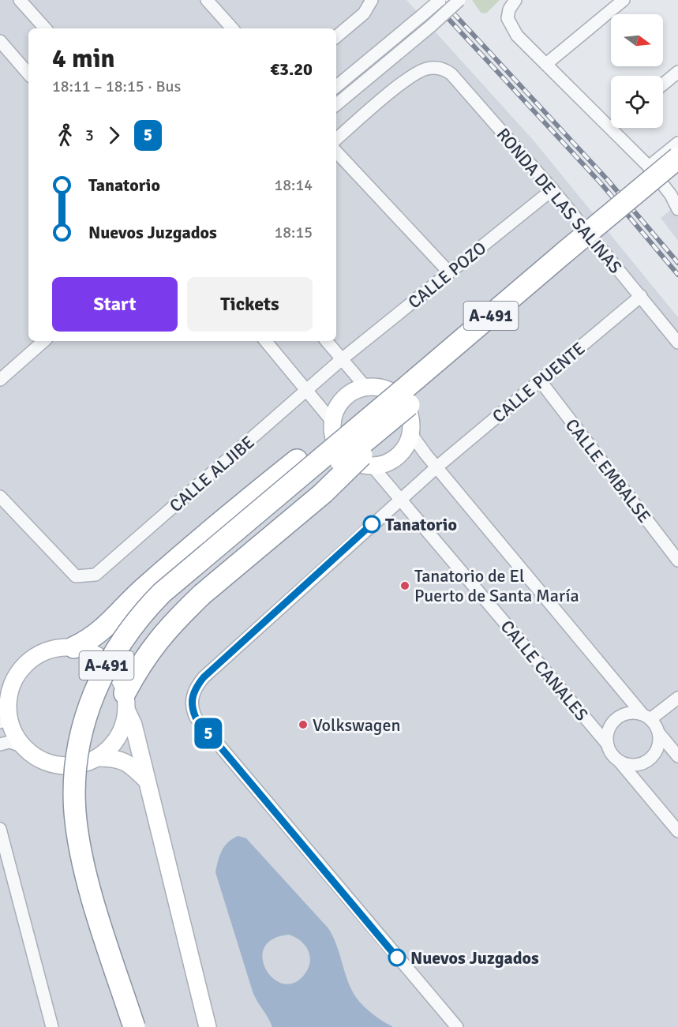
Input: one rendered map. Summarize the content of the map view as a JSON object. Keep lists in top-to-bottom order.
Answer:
{
  "streets": {
    "highway": ["A-491"],
    "street": [
      "RONDA DE LAS SALINAS",
      "CALLE POZO",
      "CALLE PUENTE",
      "CALLE EMBALSE",
      "CALLE ALJIBE",
      "CALLE CANALES"
    ]
  },
  "crossings": [
    ["RONDA DE LAS SALINAS", "CALLE POZO"],
    ["RONDA DE LAS SALINAS", "CALLE PUENTE"],
    ["CALLE POZO", "CALLE ALJIBE"],
    ["CALLE PUENTE", "CALLE EMBALSE"],
    ["CALLE PUENTE", "CALLE CANALES"]
  ],
  "places": [
    "Tanatorio",
    "Tanatorio de El Puerto de Santa María",
    "Volkswagen",
    "Nuevos Juzgados"
  ],
  "lines": ["bus line 5"],
  "north": "right",
  "page": {
    "on_map": "5",
    "heading": ["4 min", "18:11 – 18:15 · Bus", "€3.20"],
    "legs": ["3", "5"],
    "list": [
      {
        "name": "Tanatorio",
        "value": "18:14"
      },
      {
        "name": "Nuevos Juzgados",
        "value": "18:15"
      }
    ],
    "buttons": ["Start", "Tickets"]
  }
}
